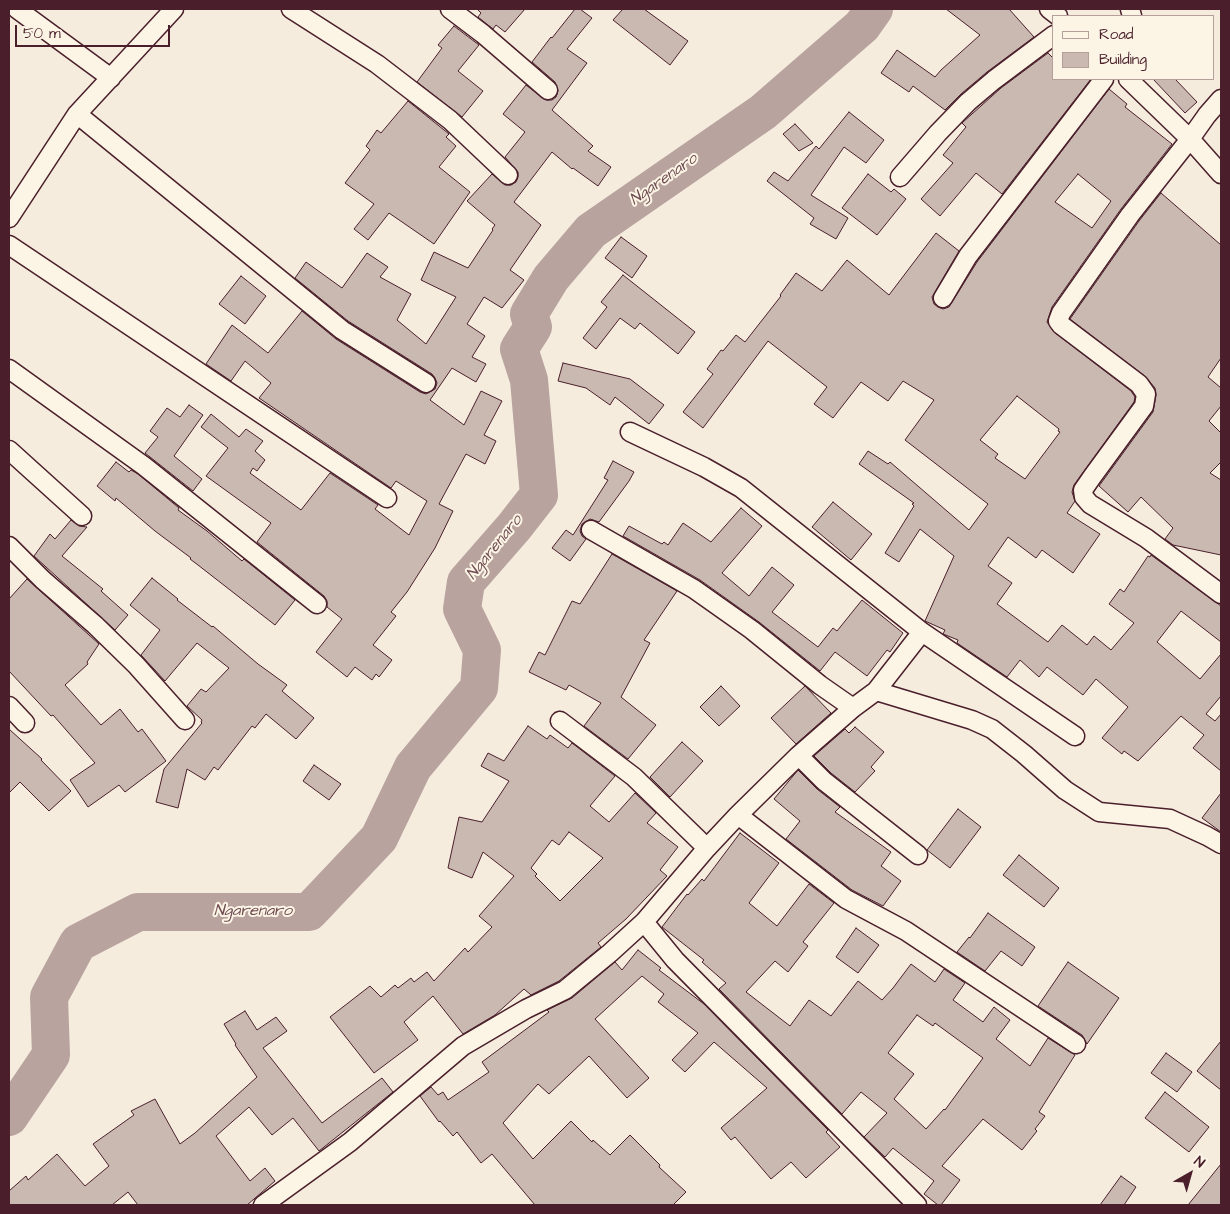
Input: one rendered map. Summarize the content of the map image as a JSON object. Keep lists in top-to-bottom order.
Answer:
{
  "water": ["Ngarenaro"],
  "legend": ["Road", "Building"],
  "scale_bar": "50 m",
  "north": "top right"
}
